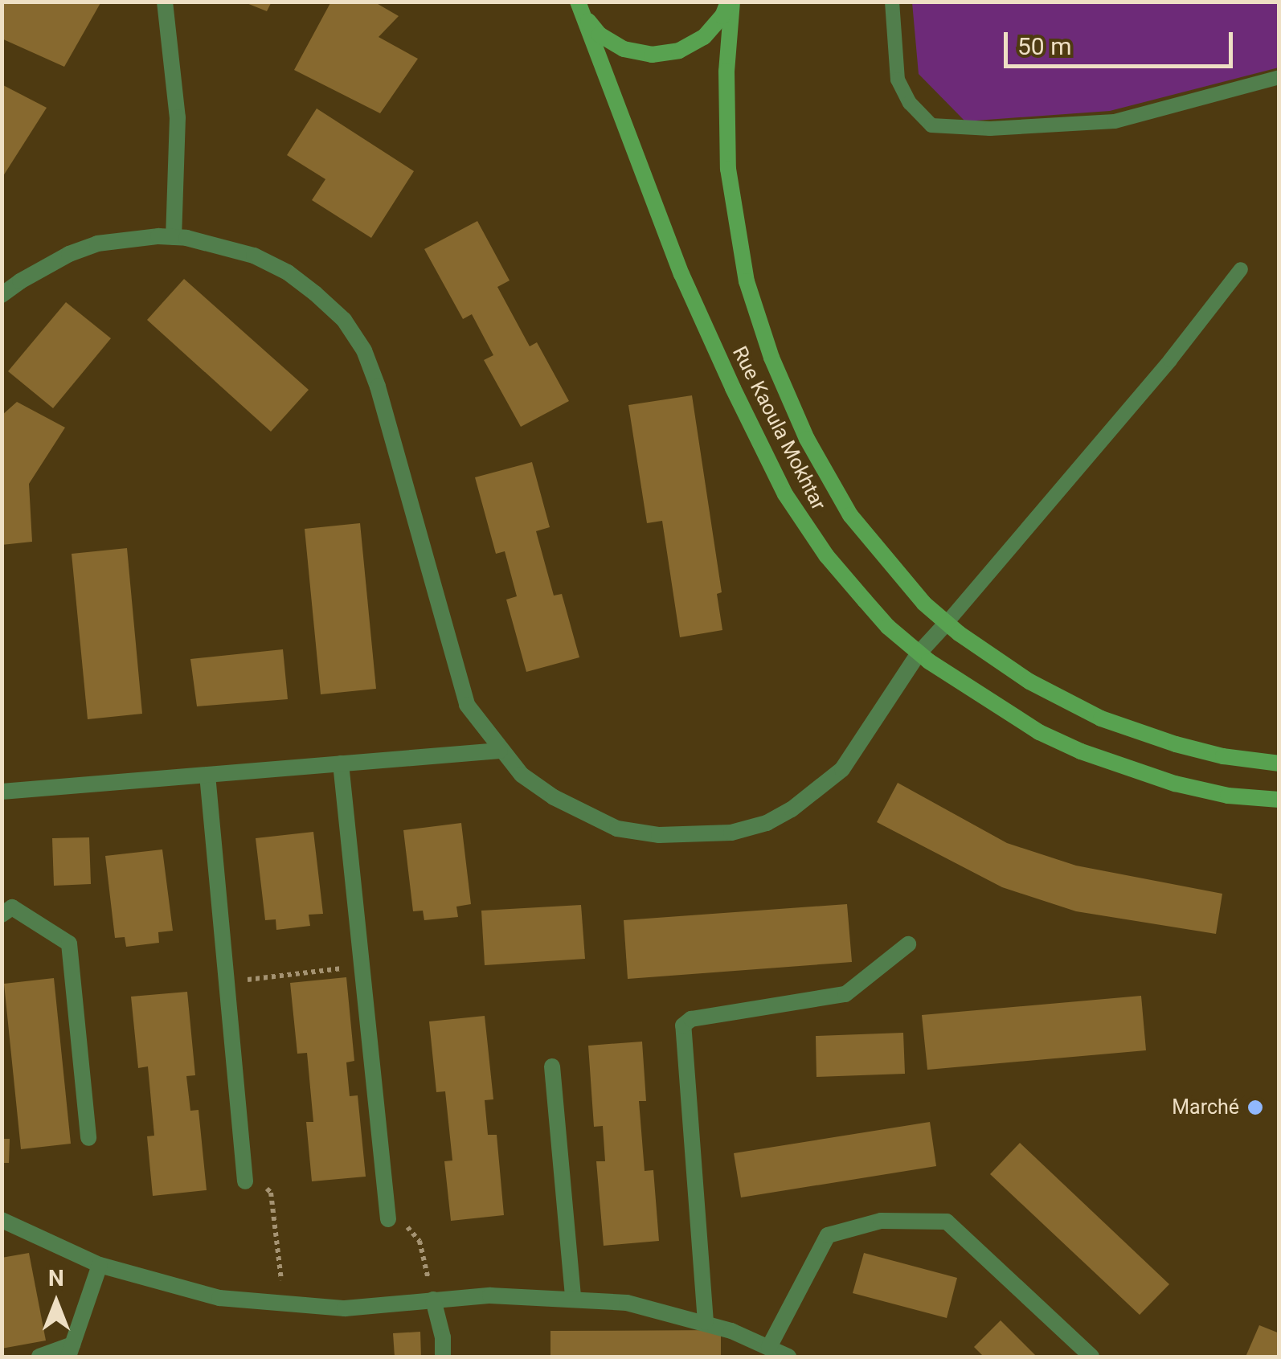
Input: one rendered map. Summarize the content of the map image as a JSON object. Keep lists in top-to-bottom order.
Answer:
{
  "streets": {
    "main road": ["Rue Kaoula Mokhtar"]
  },
  "places": ["Marché"],
  "scale_bar": "50 m",
  "north": "top"
}
